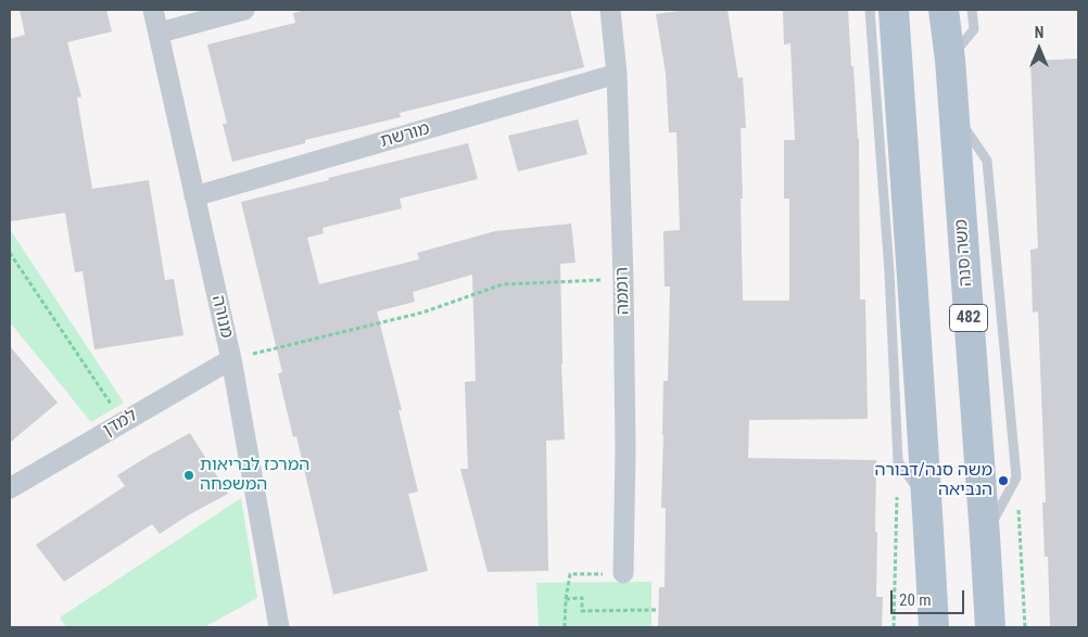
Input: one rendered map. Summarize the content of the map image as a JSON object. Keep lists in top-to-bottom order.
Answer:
{
  "streets": {
    "main road": ["משה סנה", "482"],
    "street": [
      "מורשת",
      "רוממה",
      "מנורה",
      "למדן"
    ]
  },
  "crossings": [
    ["מורשת", "רוממה"],
    ["מורשת", "מנורה"],
    ["מנורה", "למדן"]
  ],
  "places": ["המרכז לבריאות המשפחה", "משה סנה/דבורה הנביאה"],
  "scale_bar": "20 m",
  "north": "top"
}
